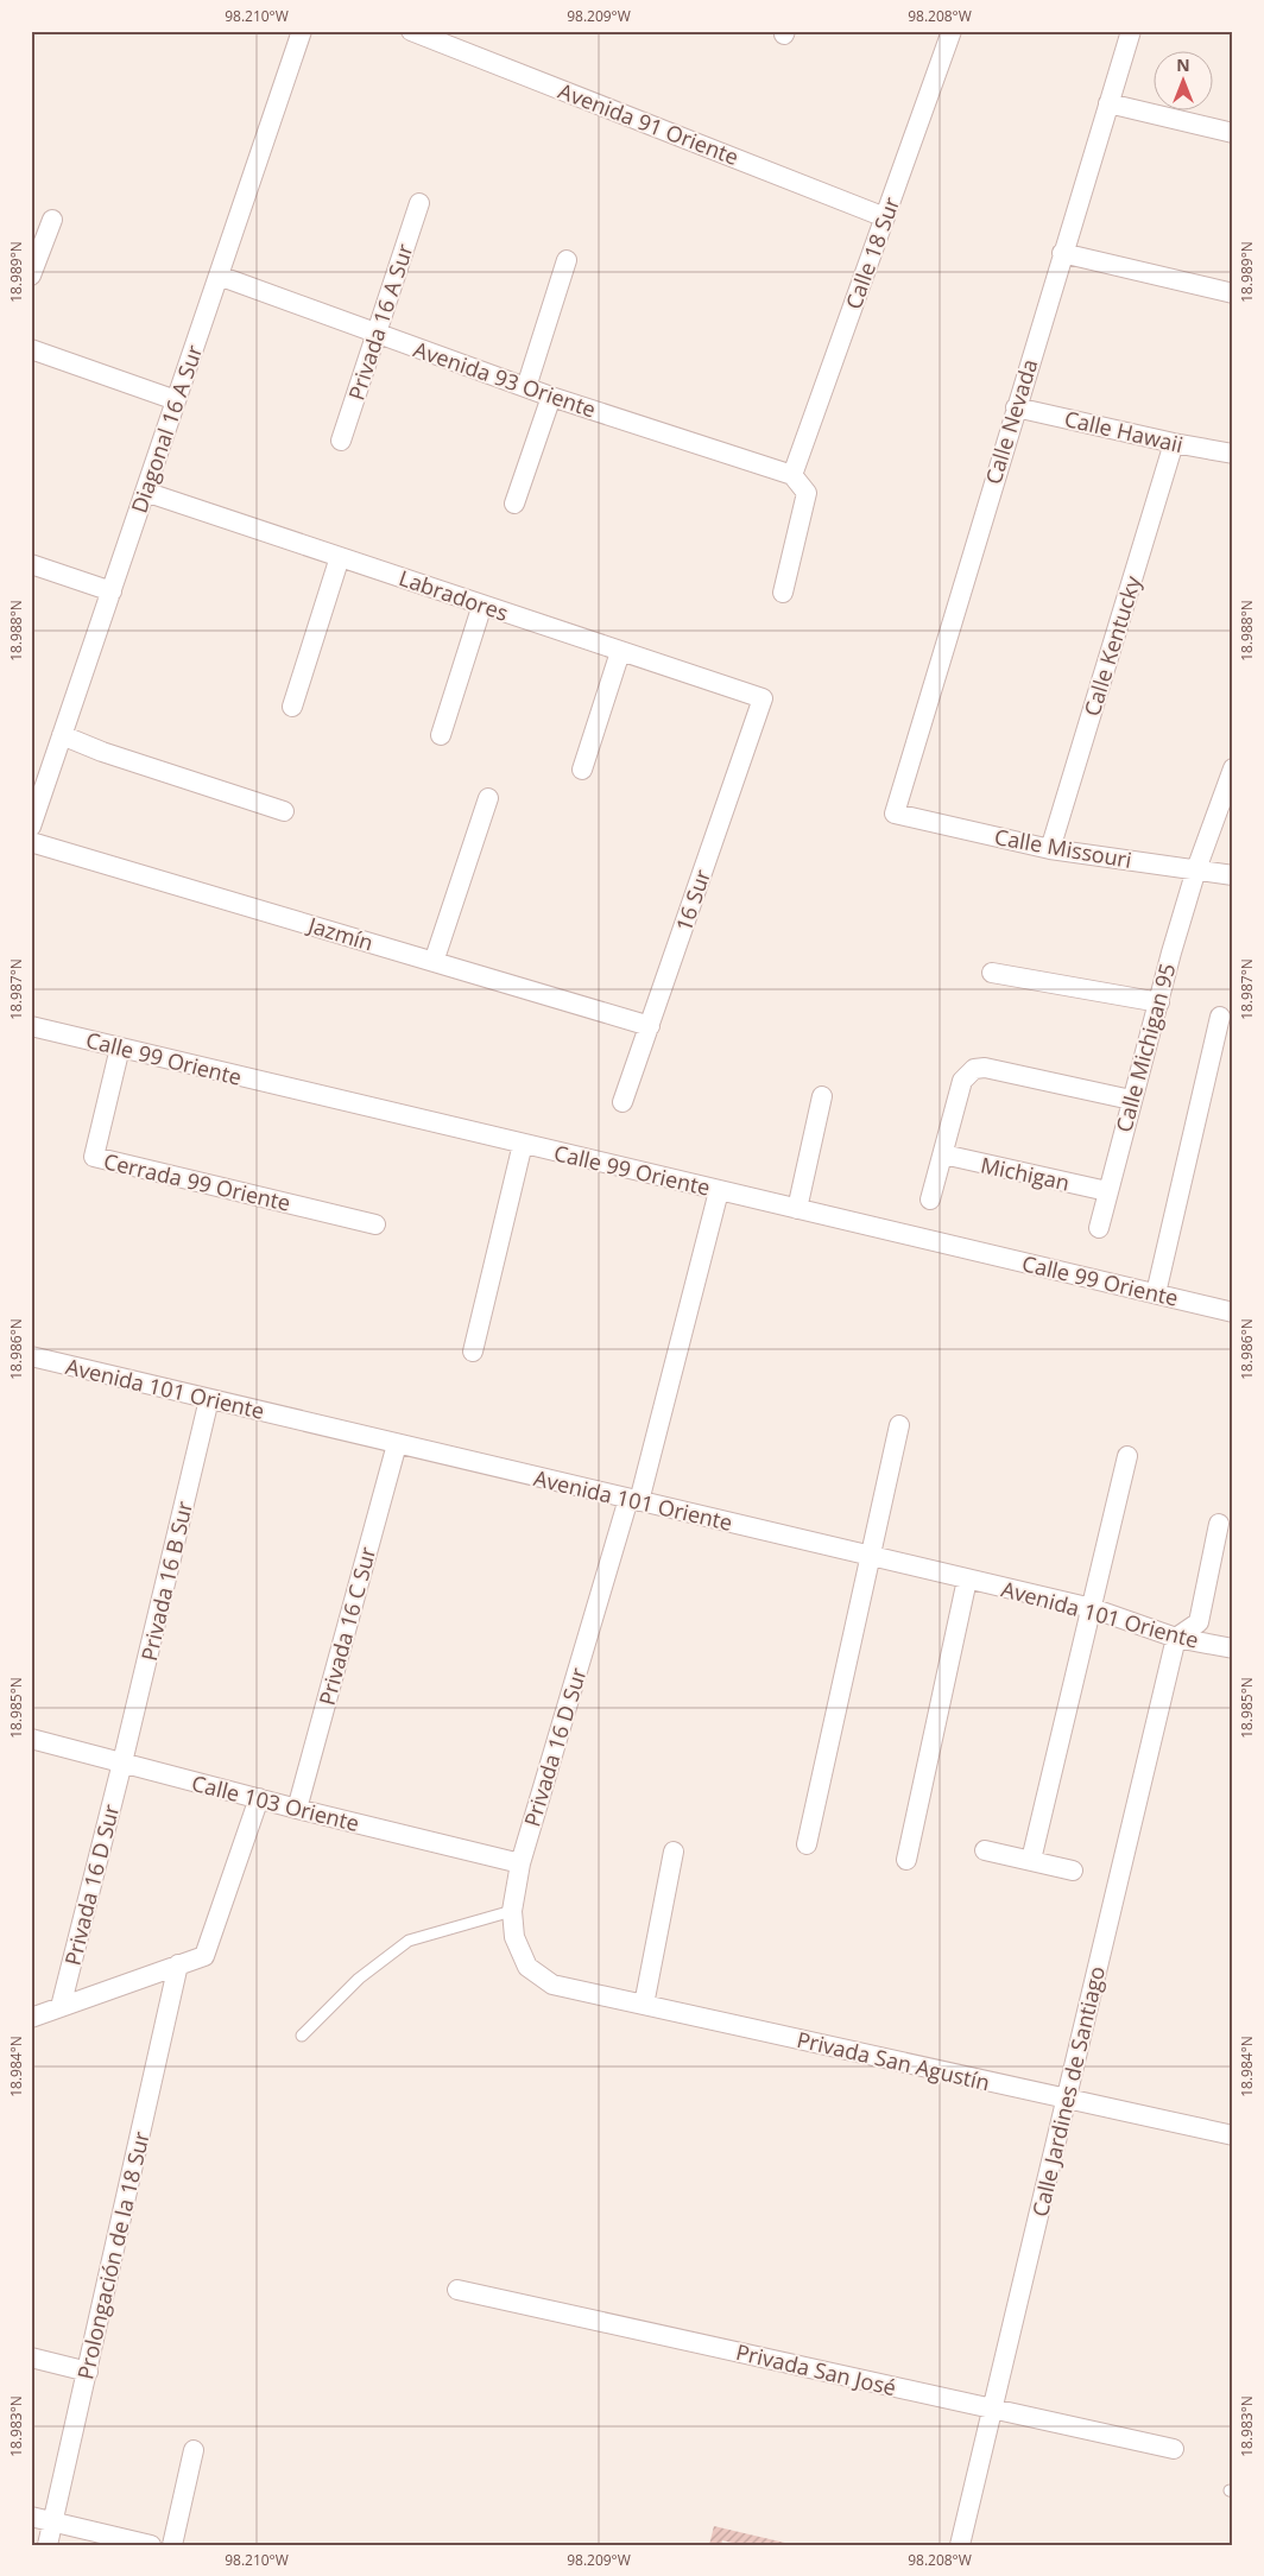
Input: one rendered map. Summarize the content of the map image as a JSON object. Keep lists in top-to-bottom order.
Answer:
{
  "streets": {
    "street": [
      "Avenida 91 Oriente",
      "Calle 18 Sur",
      "Privada 16 A Sur",
      "Avenida 93 Oriente",
      "Calle Nevada",
      "Diagonal 16 A Sur",
      "Calle Hawaii",
      "Labradores",
      "Calle Kentucky",
      "Calle Missouri",
      "16 Sur",
      "Jazmín",
      "Calle Michigan 95",
      "Calle 99 Oriente",
      "Michigan",
      "Cerrada 99 Oriente",
      "Avenida 101 Oriente",
      "Privada 16 B Sur",
      "Privada 16 C Sur",
      "Privada 16 D Sur",
      "Calle 103 Oriente",
      "Privada San Agustín",
      "Calle Jardines de Santiago",
      "Prolongación de la 18 Sur",
      "Privada San José"
    ]
  },
  "crossings": [
    ["Avenida 91 Oriente", "Calle 18 Sur"],
    ["Calle 18 Sur", "Avenida 93 Oriente"],
    ["Privada 16 A Sur", "Avenida 93 Oriente"],
    ["Avenida 93 Oriente", "Diagonal 16 A Sur"],
    ["Calle Nevada", "Calle Hawaii"],
    ["Calle Nevada", "Calle Missouri"],
    ["Diagonal 16 A Sur", "Labradores"],
    ["Calle Hawaii", "Calle Kentucky"],
    ["Labradores", "16 Sur"],
    ["Calle Kentucky", "Calle Missouri"],
    ["Calle Missouri", "Calle Michigan 95"],
    ["16 Sur", "Jazmín"],
    ["Calle Michigan 95", "Michigan"],
    ["Calle 99 Oriente", "Cerrada 99 Oriente"],
    ["Calle 99 Oriente", "Privada 16 D Sur"],
    ["Avenida 101 Oriente", "Privada 16 B Sur"],
    ["Avenida 101 Oriente", "Privada 16 C Sur"],
    ["Avenida 101 Oriente", "Privada 16 D Sur"],
    ["Avenida 101 Oriente", "Calle Jardines de Santiago"],
    ["Privada 16 B Sur", "Privada 16 D Sur"],
    ["Privada 16 B Sur", "Calle 103 Oriente"],
    ["Privada 16 C Sur", "Calle 103 Oriente"],
    ["Privada 16 D Sur", "Calle 103 Oriente"],
    ["Privada 16 D Sur", "Privada San Agustín"],
    ["Privada San Agustín", "Calle Jardines de Santiago"],
    ["Calle Jardines de Santiago", "Privada San José"]
  ],
  "north": "top",
  "coordinates": [
    "98.210°W",
    "98.209°W",
    "98.208°W",
    "18.989°N",
    "18.988°N",
    "18.987°N",
    "18.986°N",
    "18.985°N",
    "18.984°N",
    "18.983°N"
  ]
}
